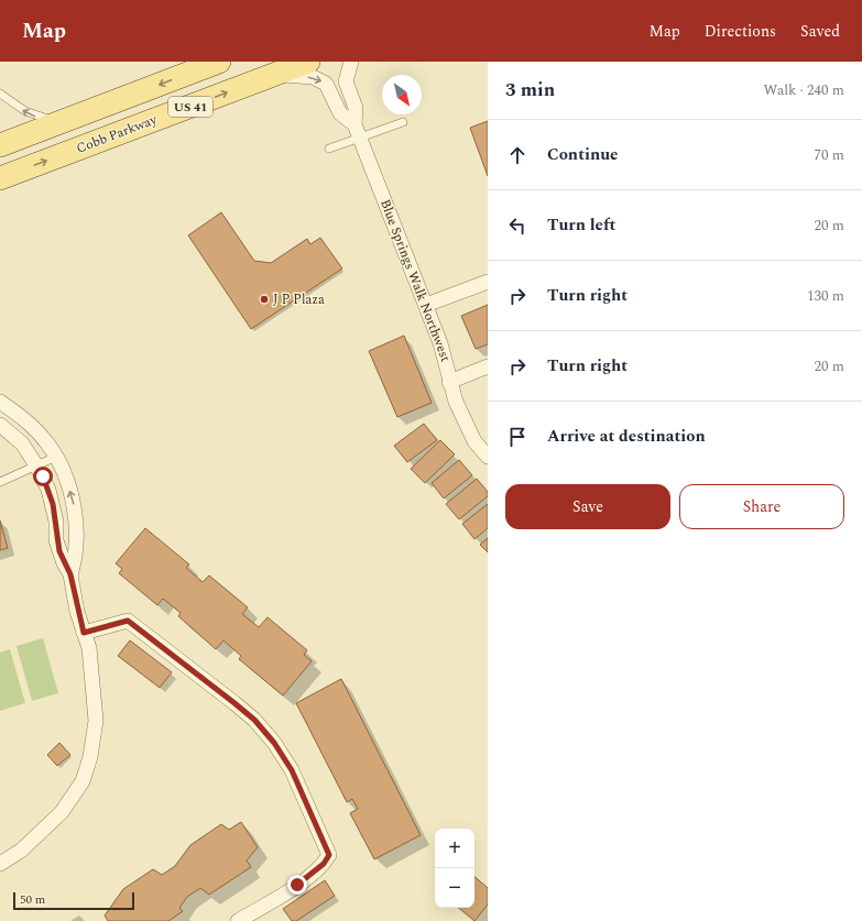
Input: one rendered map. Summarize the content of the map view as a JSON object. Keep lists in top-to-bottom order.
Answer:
{
  "streets": {
    "main road": ["US 41", "Cobb Parkway"],
    "street": ["Blue Springs Walk Northwest"]
  },
  "crossings": [
    ["Cobb Parkway", "Blue Springs Walk Northwest"]
  ],
  "places": ["J P Plaza"],
  "scale_bar": "50 m",
  "north": "bottom right",
  "page": {
    "header": "Map",
    "nav": ["Map", "Directions", "Saved"],
    "heading": ["3 min", "Walk · 240 m"],
    "list": [
      ["Continue", "70 m"],
      ["Turn left", "20 m"],
      ["Turn right", "130 m"],
      ["Turn right", "20 m"],
      "Arrive at destination"
    ],
    "buttons": ["Save", "Share"],
    "map_buttons": ["+", "−"],
    "scale": "50 m"
  }
}
